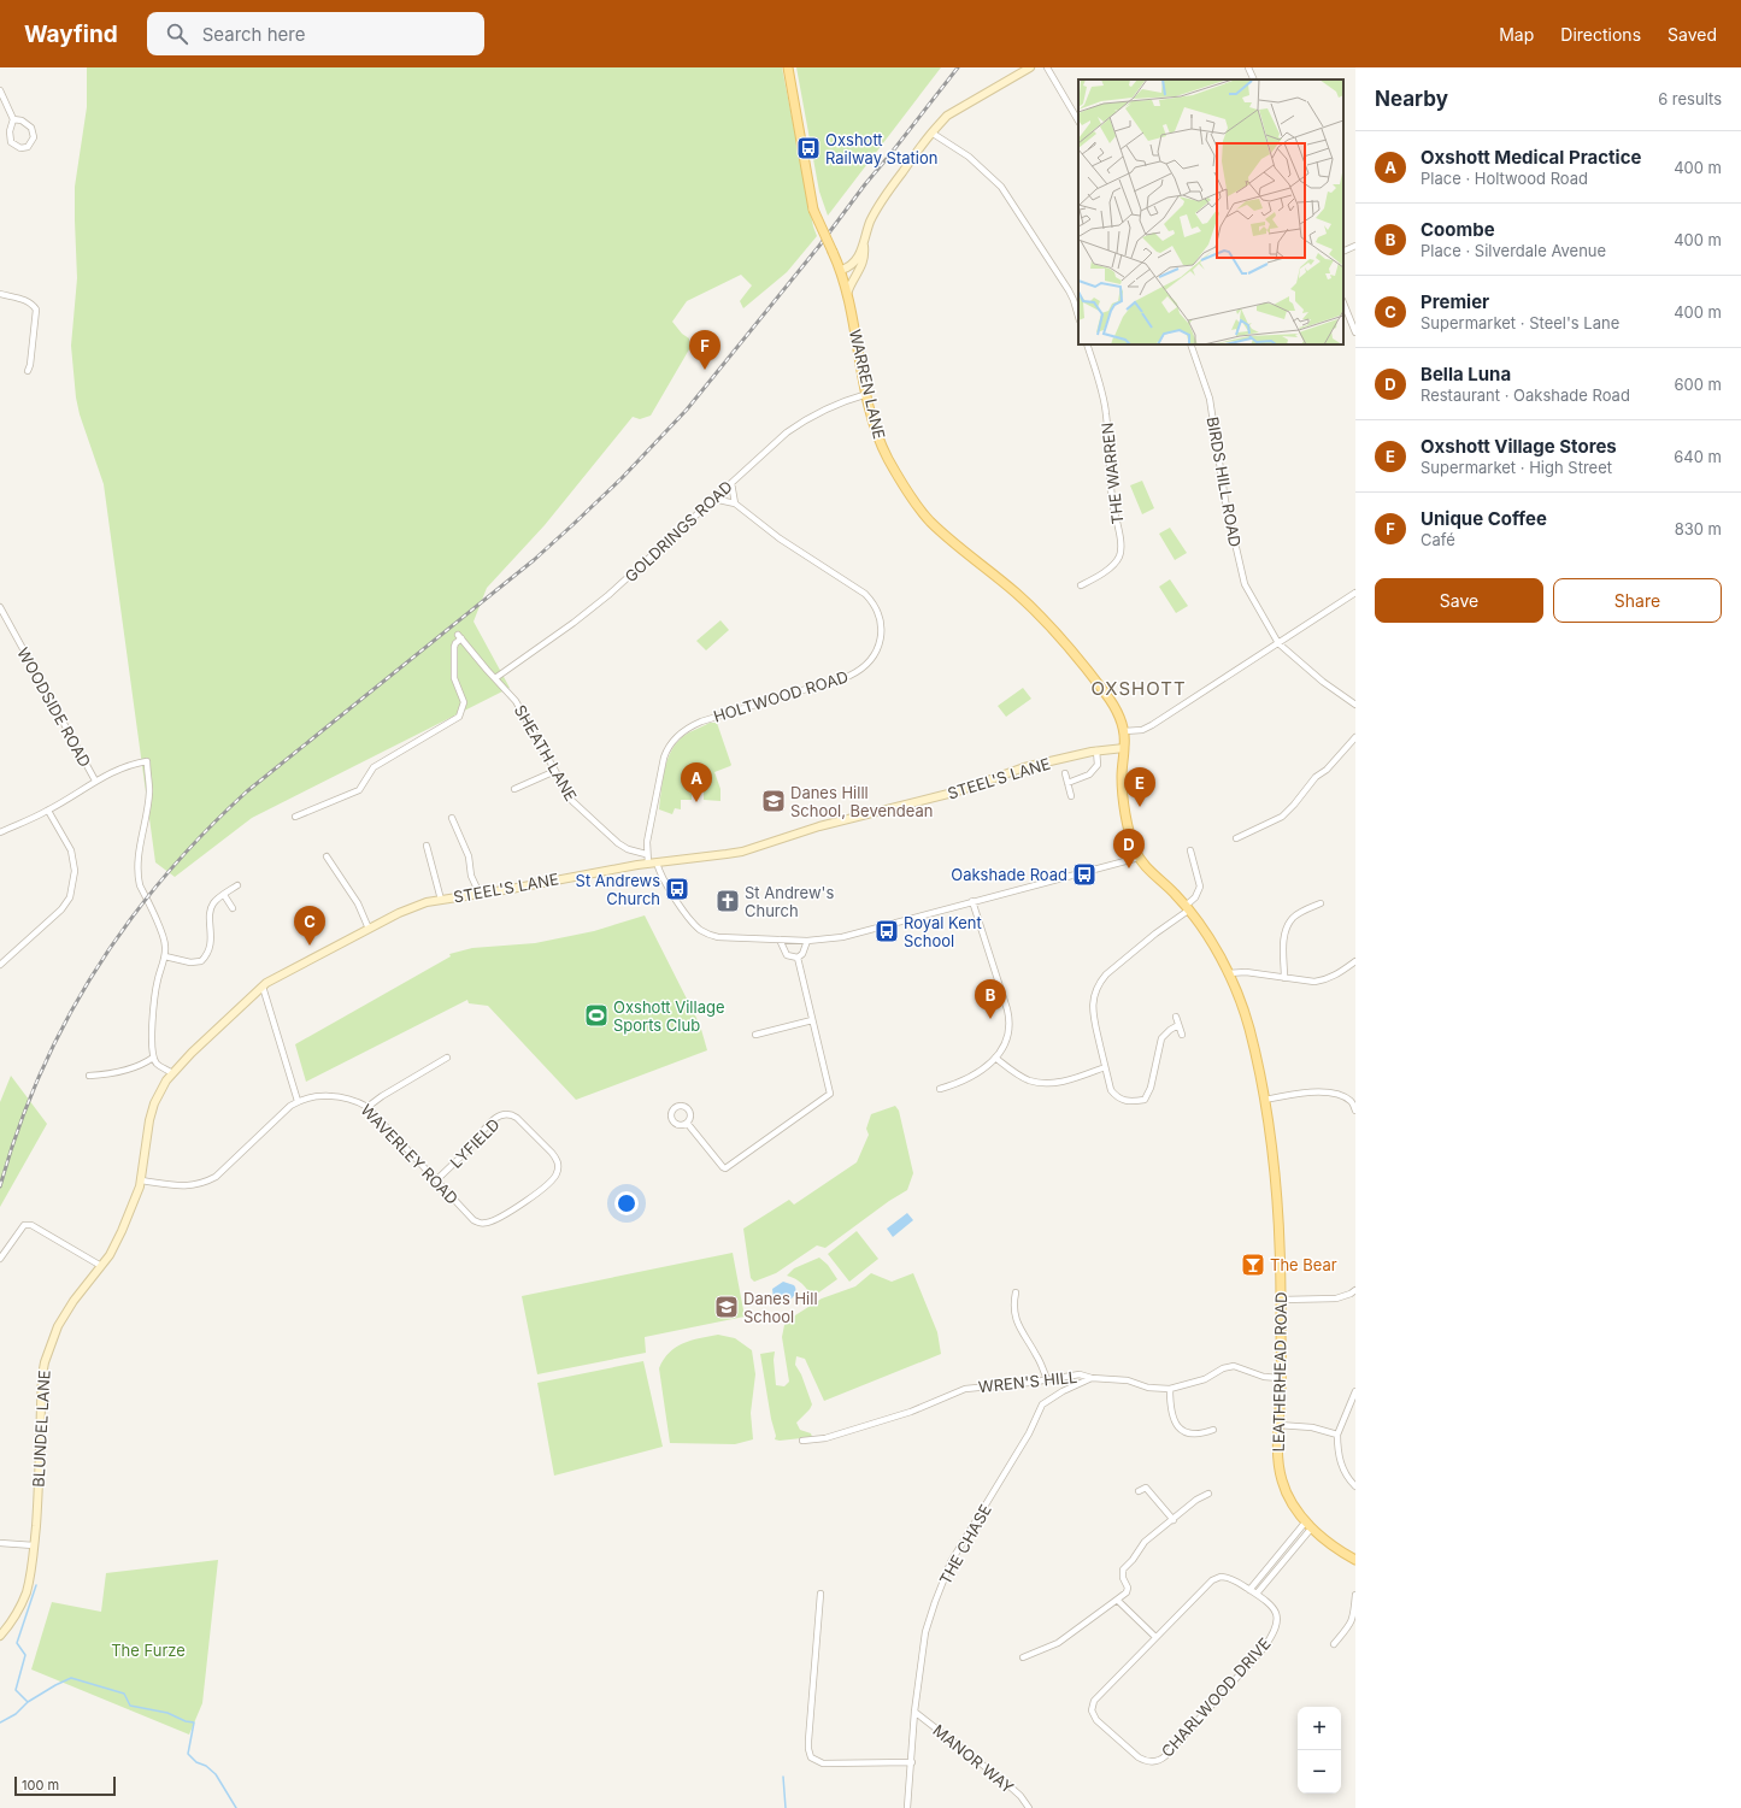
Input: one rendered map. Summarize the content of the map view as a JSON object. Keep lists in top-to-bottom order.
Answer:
{
  "streets": {
    "main road": ["WARREN LANE", "LEATHERHEAD ROAD"],
    "street": [
      "THE WARREN",
      "BIRDS HILL ROAD",
      "GOLDRINGS ROAD",
      "HOLTWOOD ROAD",
      "WOODSIDE ROAD",
      "SHEATH LANE",
      "STEEL'S LANE",
      "LYFIELD",
      "WAVERLEY ROAD",
      "WREN'S HILL",
      "BLUNDEL LANE",
      "THE CHASE",
      "CHARLWOOD DRIVE",
      "MANOR WAY"
    ]
  },
  "crossings": [
    ["WARREN LANE", "GOLDRINGS ROAD"],
    ["GOLDRINGS ROAD", "HOLTWOOD ROAD"],
    ["GOLDRINGS ROAD", "SHEATH LANE"],
    ["HOLTWOOD ROAD", "SHEATH LANE"],
    ["HOLTWOOD ROAD", "STEEL'S LANE"],
    ["STEEL'S LANE", "BLUNDEL LANE"],
    ["LYFIELD", "WAVERLEY ROAD"],
    ["WAVERLEY ROAD", "BLUNDEL LANE"],
    ["LEATHERHEAD ROAD", "WREN'S HILL"],
    ["WREN'S HILL", "THE CHASE"],
    ["THE CHASE", "MANOR WAY"]
  ],
  "districts": ["OXSHOTT"],
  "parks": ["The Furze"],
  "places": {
    "bus stop": [
      "Oxshott Railway Station",
      "Oakshade Road",
      "St Andrews Church",
      "Royal Kent School"
    ],
    "school or university": ["Danes Hilll School, Bevendean", "Danes Hill School"],
    "church": ["St Andrew's Church"],
    "sports": ["Oxshott Village Sports Club"],
    "bar": ["The Bear"]
  },
  "scale_bar": "100 m",
  "page": {
    "header": "Wayfind",
    "search": "Search here",
    "nav": ["Map", "Directions", "Saved"],
    "heading": ["Nearby", "6 results"],
    "list": [
      {
        "mark": "A",
        "name": "Oxshott Medical Practice",
        "note": "Place · Holtwood Road",
        "value": "400 m"
      },
      {
        "mark": "B",
        "name": "Coombe",
        "note": "Place · Silverdale Avenue",
        "value": "400 m"
      },
      {
        "mark": "C",
        "name": "Premier",
        "note": "Supermarket · Steel's Lane",
        "value": "400 m"
      },
      {
        "mark": "D",
        "name": "Bella Luna",
        "note": "Restaurant · Oakshade Road",
        "value": "600 m"
      },
      {
        "mark": "E",
        "name": "Oxshott Village Stores",
        "note": "Supermarket · High Street",
        "value": "640 m"
      },
      {
        "mark": "F",
        "name": "Unique Coffee",
        "note": "Café",
        "value": "830 m"
      }
    ],
    "pins": [
      "F",
      "A",
      "E",
      "D",
      "C",
      "B"
    ],
    "buttons": ["Save", "Share"],
    "map_buttons": ["+", "−"],
    "scale": "100 m"
  }
}
